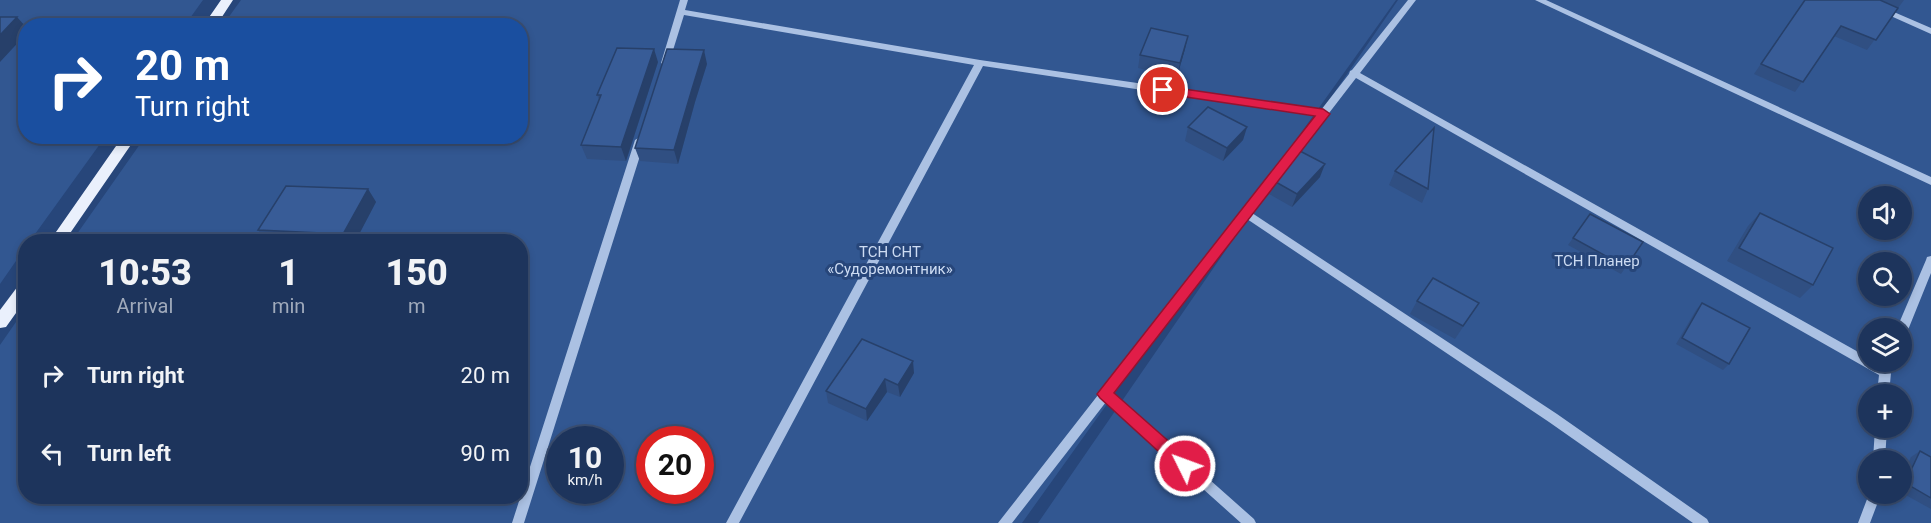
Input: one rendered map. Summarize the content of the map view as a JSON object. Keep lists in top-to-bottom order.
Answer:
{
  "parks": ["ТСН СНТ «Судоремонтник»", "ТСН Планер"],
  "page": {
    "turn": ["20 m", "Turn right"],
    "map_buttons": ["+", "−"],
    "eta": [
      "10:53",
      "Arrival",
      "1",
      "min",
      "150",
      "m"
    ],
    "list": [
      {
        "name": "Turn right",
        "value": "20 m"
      },
      {
        "name": "Turn left",
        "value": "90 m"
      }
    ],
    "speed": "10 km/h",
    "limit": "20"
  }
}
